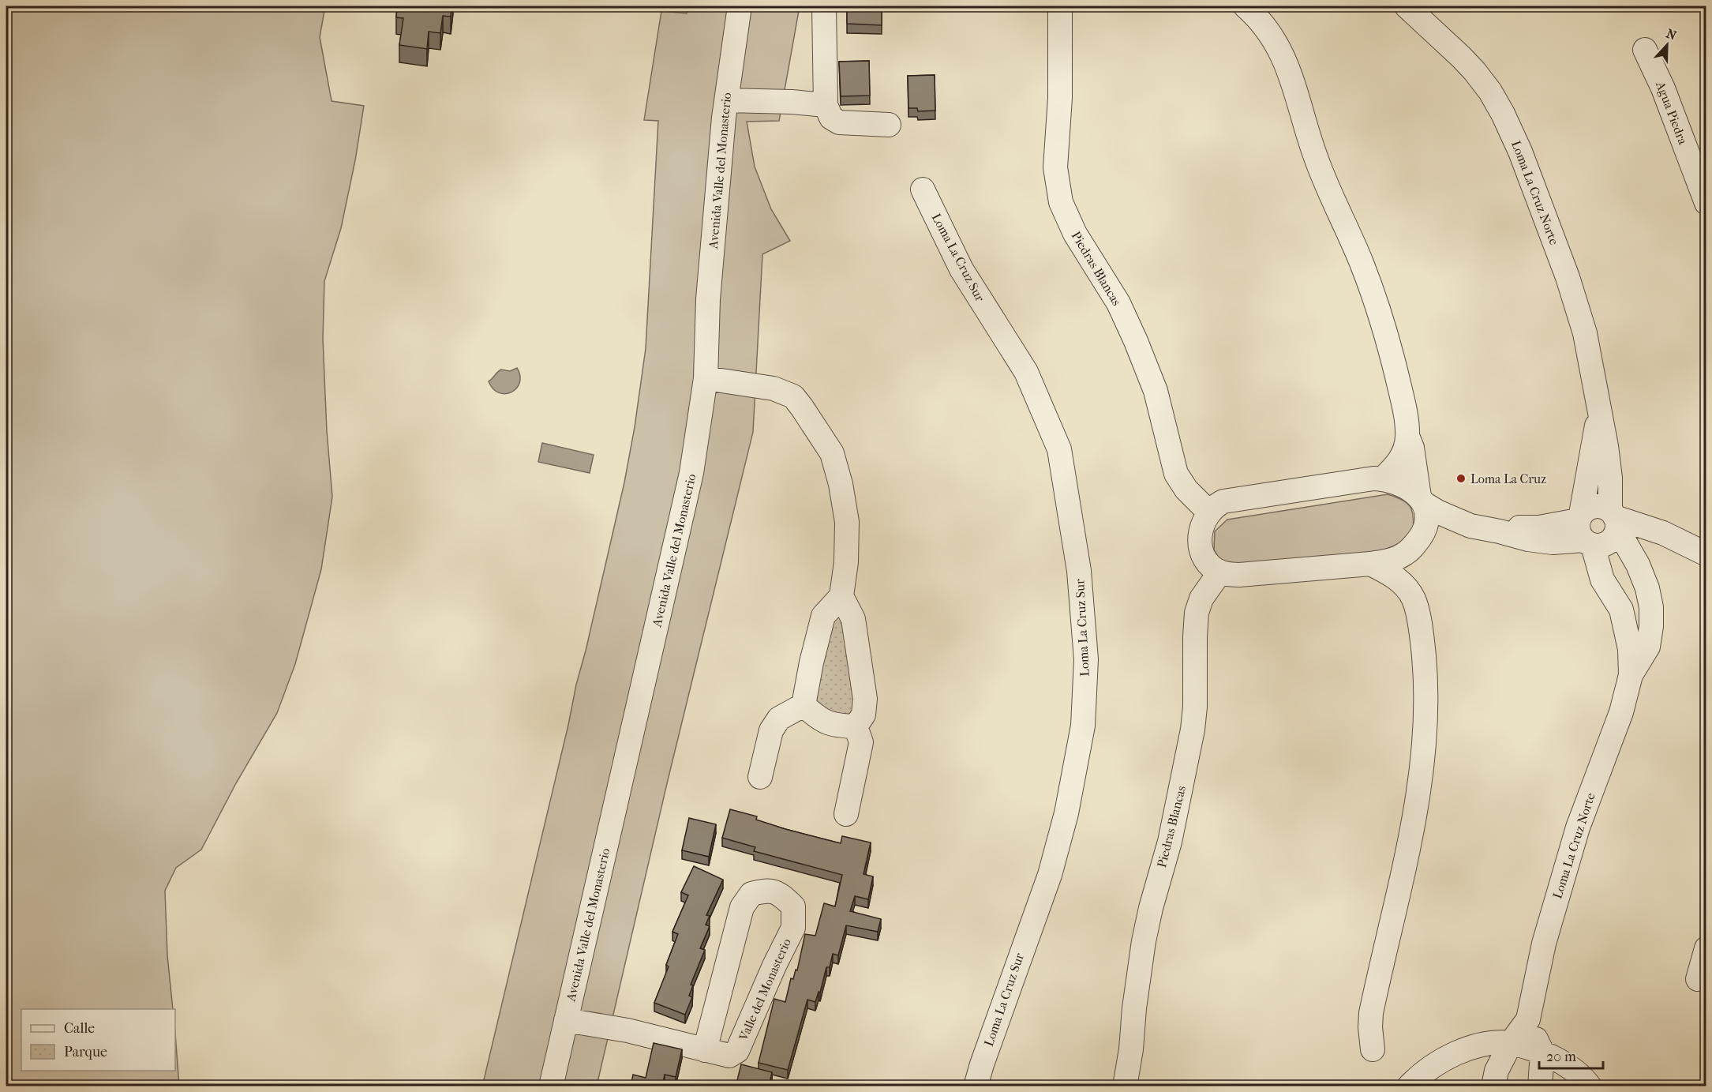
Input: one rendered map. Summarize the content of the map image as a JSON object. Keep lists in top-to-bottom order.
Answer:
{
  "streets": {
    "street": [
      "Agua Piedra",
      "Avenida Valle del Monasterio",
      "Loma La Cruz Norte",
      "Loma La Cruz Sur",
      "Piedras Blancas",
      "Valle del Monasterio"
    ]
  },
  "crossings": [
    ["Avenida Valle del Monasterio", "Valle del Monasterio"]
  ],
  "places": ["Loma La Cruz"],
  "legend": ["Calle", "Parque"],
  "scale_bar": "20 m",
  "north": "top"
}
